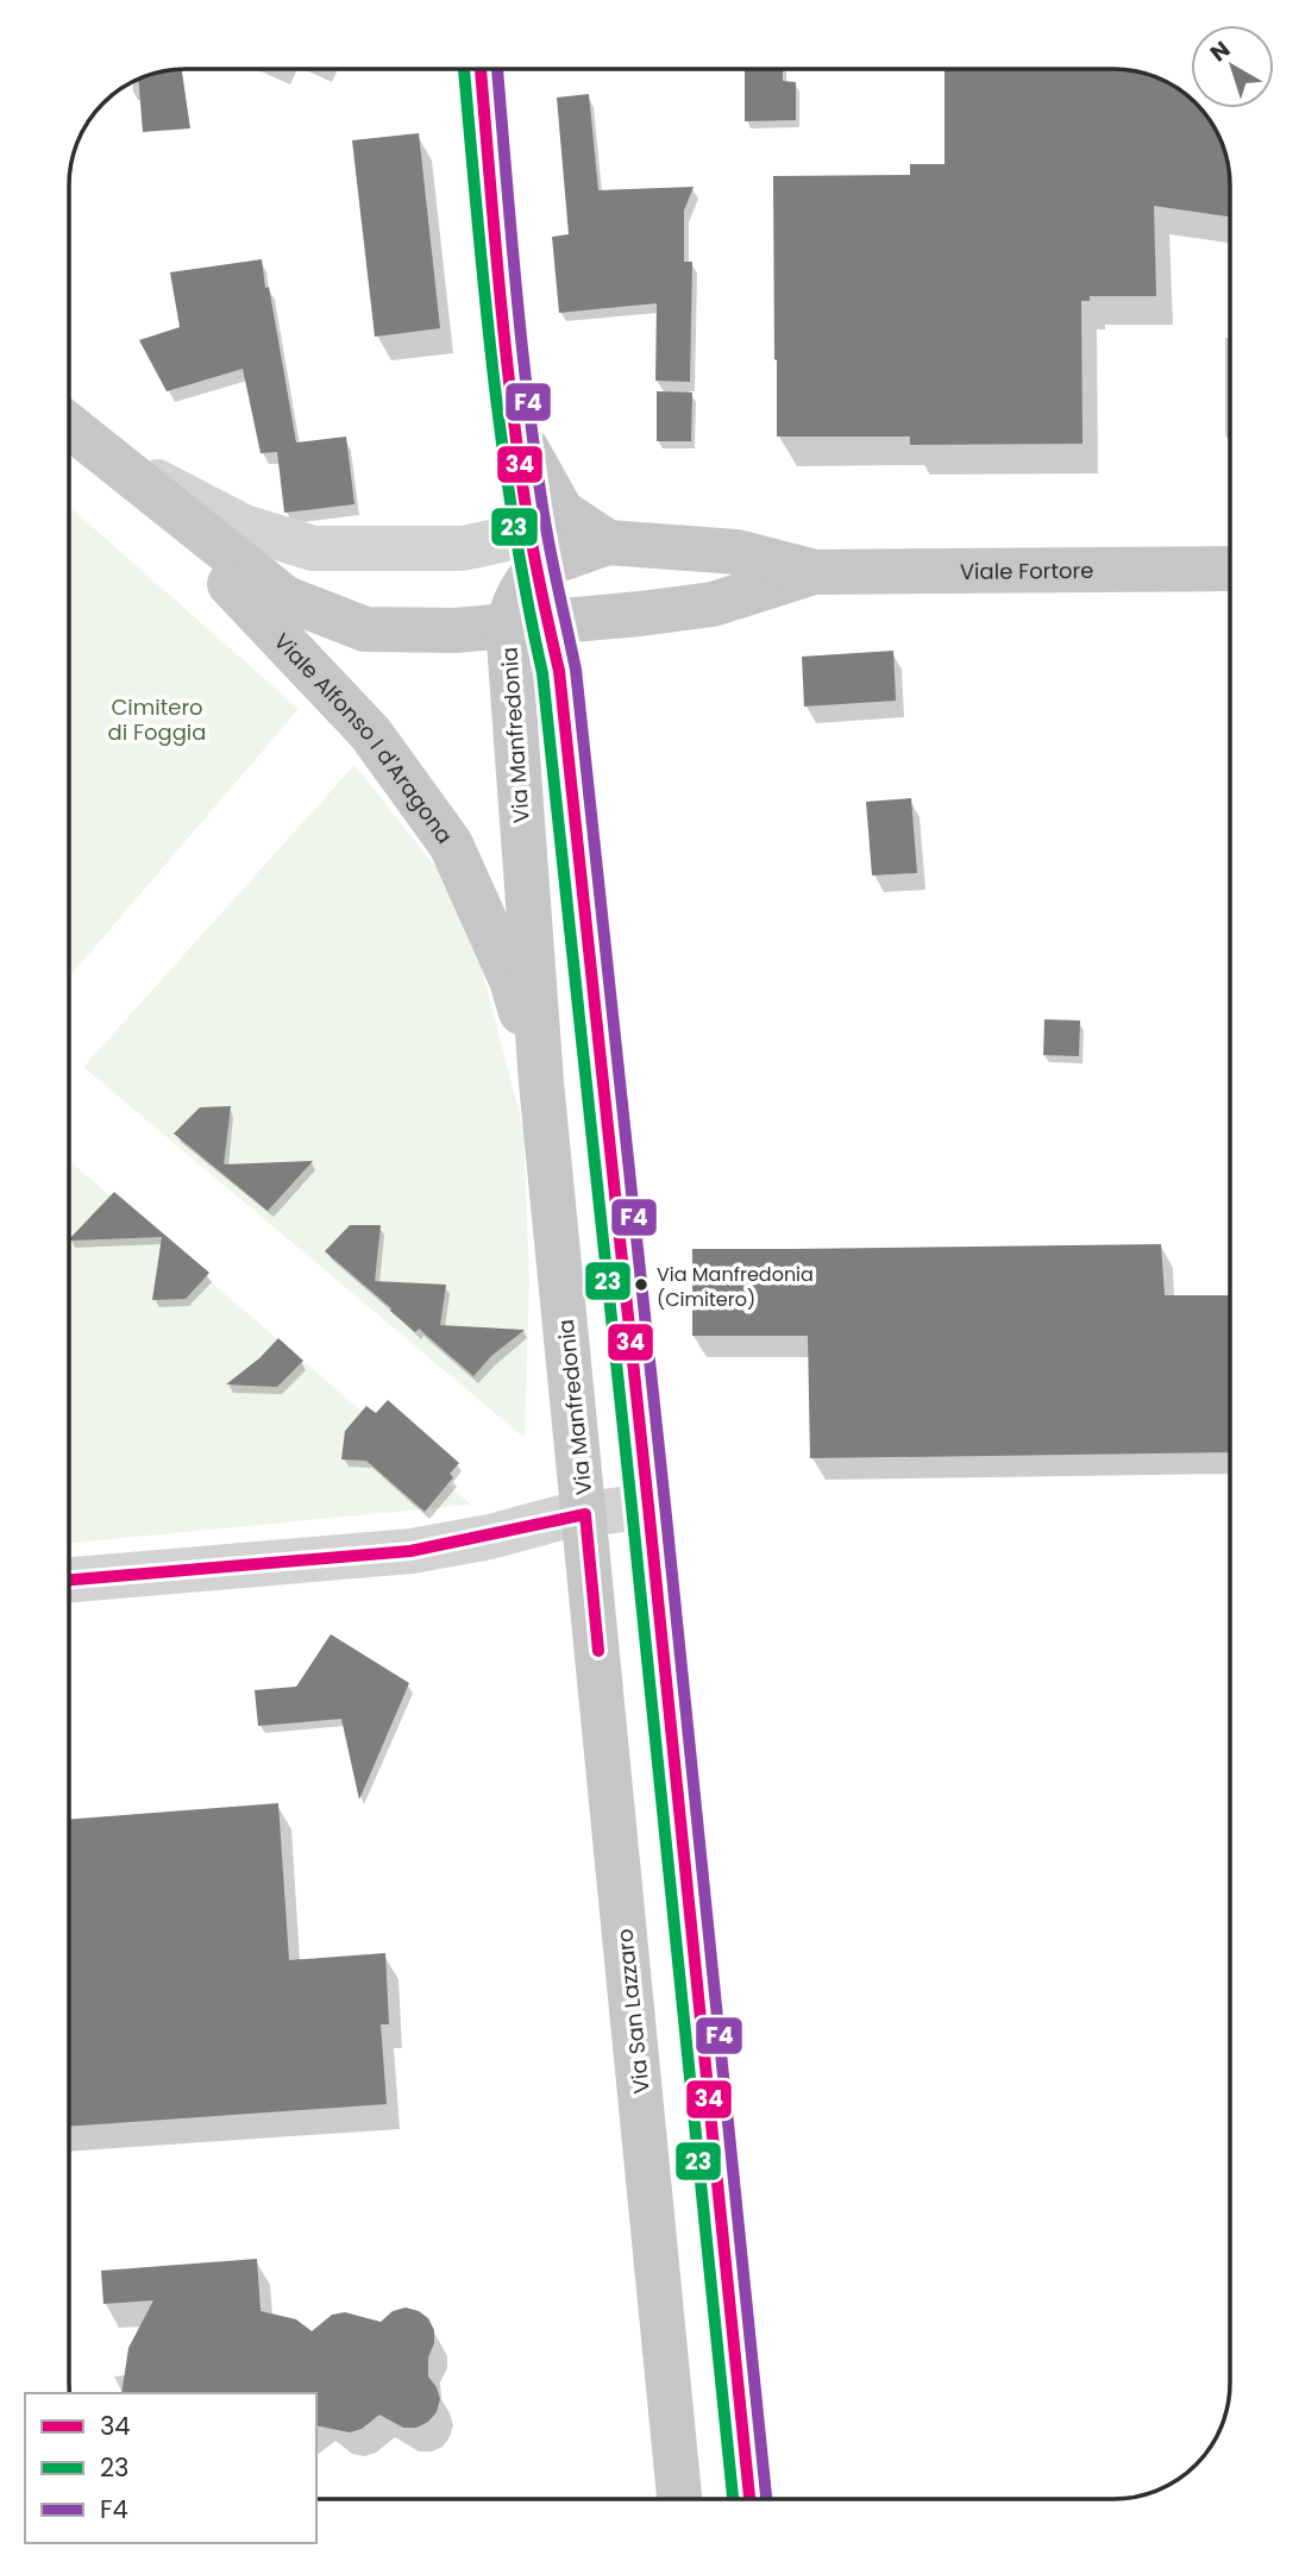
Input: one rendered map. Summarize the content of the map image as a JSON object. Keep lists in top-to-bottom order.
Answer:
{
  "streets": {
    "main road": [
      "Viale Fortore",
      "Via Manfredonia",
      "Viale Alfonso I d'Aragona",
      "Via San Lazzaro"
    ]
  },
  "crossings": [
    ["Viale Fortore", "Via Manfredonia"],
    ["Viale Fortore", "Viale Alfonso I d'Aragona"],
    ["Via Manfredonia", "Viale Alfonso I d'Aragona"],
    ["Via Manfredonia", "Via San Lazzaro"]
  ],
  "parks": ["Cimitero di Foggia"],
  "places": ["Via Manfredonia (Cimitero)"],
  "lines": ["transit line 34", "transit line 23", "transit line F4"],
  "legend": ["34", "23", "F4"],
  "north": "top left"
}
